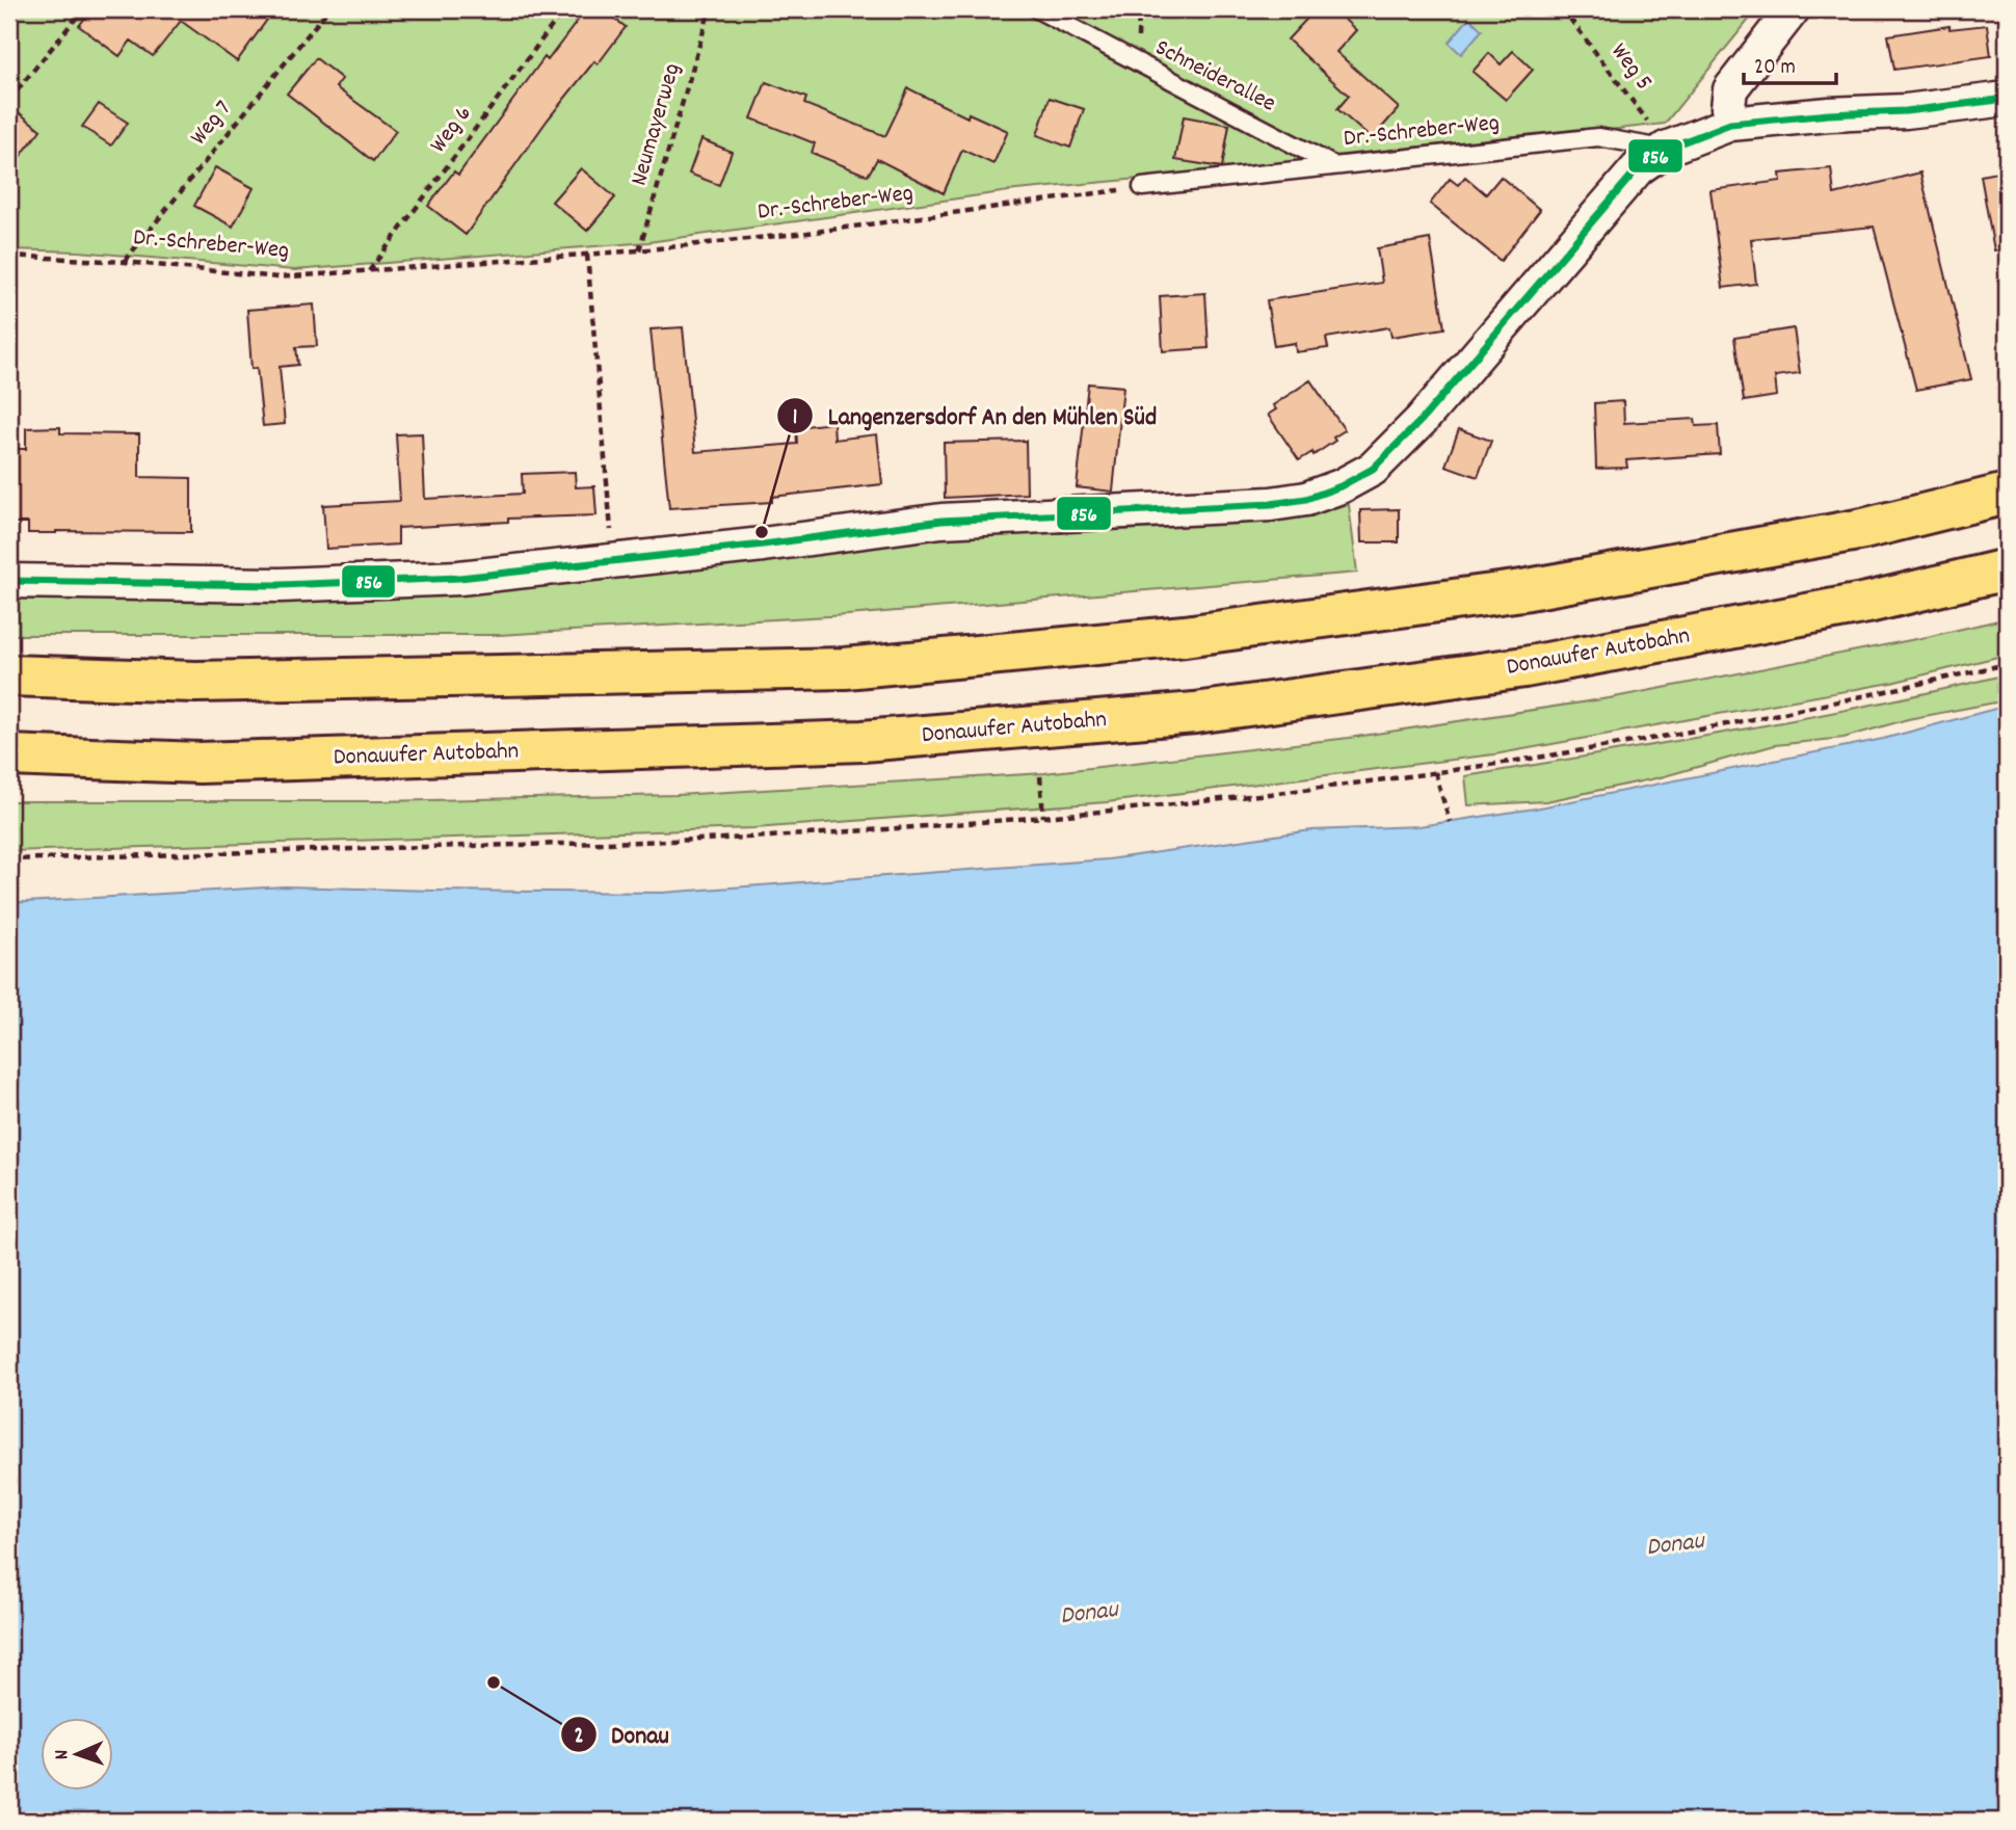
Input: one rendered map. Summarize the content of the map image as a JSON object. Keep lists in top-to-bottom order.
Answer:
{
  "streets": {
    "highway": ["Donauufer Autobahn"],
    "lane": ["Schneiderallee", "Dr.-Schreber-Weg"],
    "path": [
      "Weg 5",
      "Weg 7",
      "Neumayerweg",
      "Weg 6"
    ]
  },
  "crossings": [
    ["Weg 5", "Dr.-Schreber-Weg"],
    ["Schneiderallee", "Dr.-Schreber-Weg"],
    ["Weg 7", "Dr.-Schreber-Weg"],
    ["Neumayerweg", "Dr.-Schreber-Weg"],
    ["Weg 6", "Dr.-Schreber-Weg"]
  ],
  "water": ["Donau"],
  "places": ["Langenzersdorf An den Mühlen Süd", "Donau"],
  "lines": ["transit line 856"],
  "scale_bar": "20 m",
  "north": "left"
}
